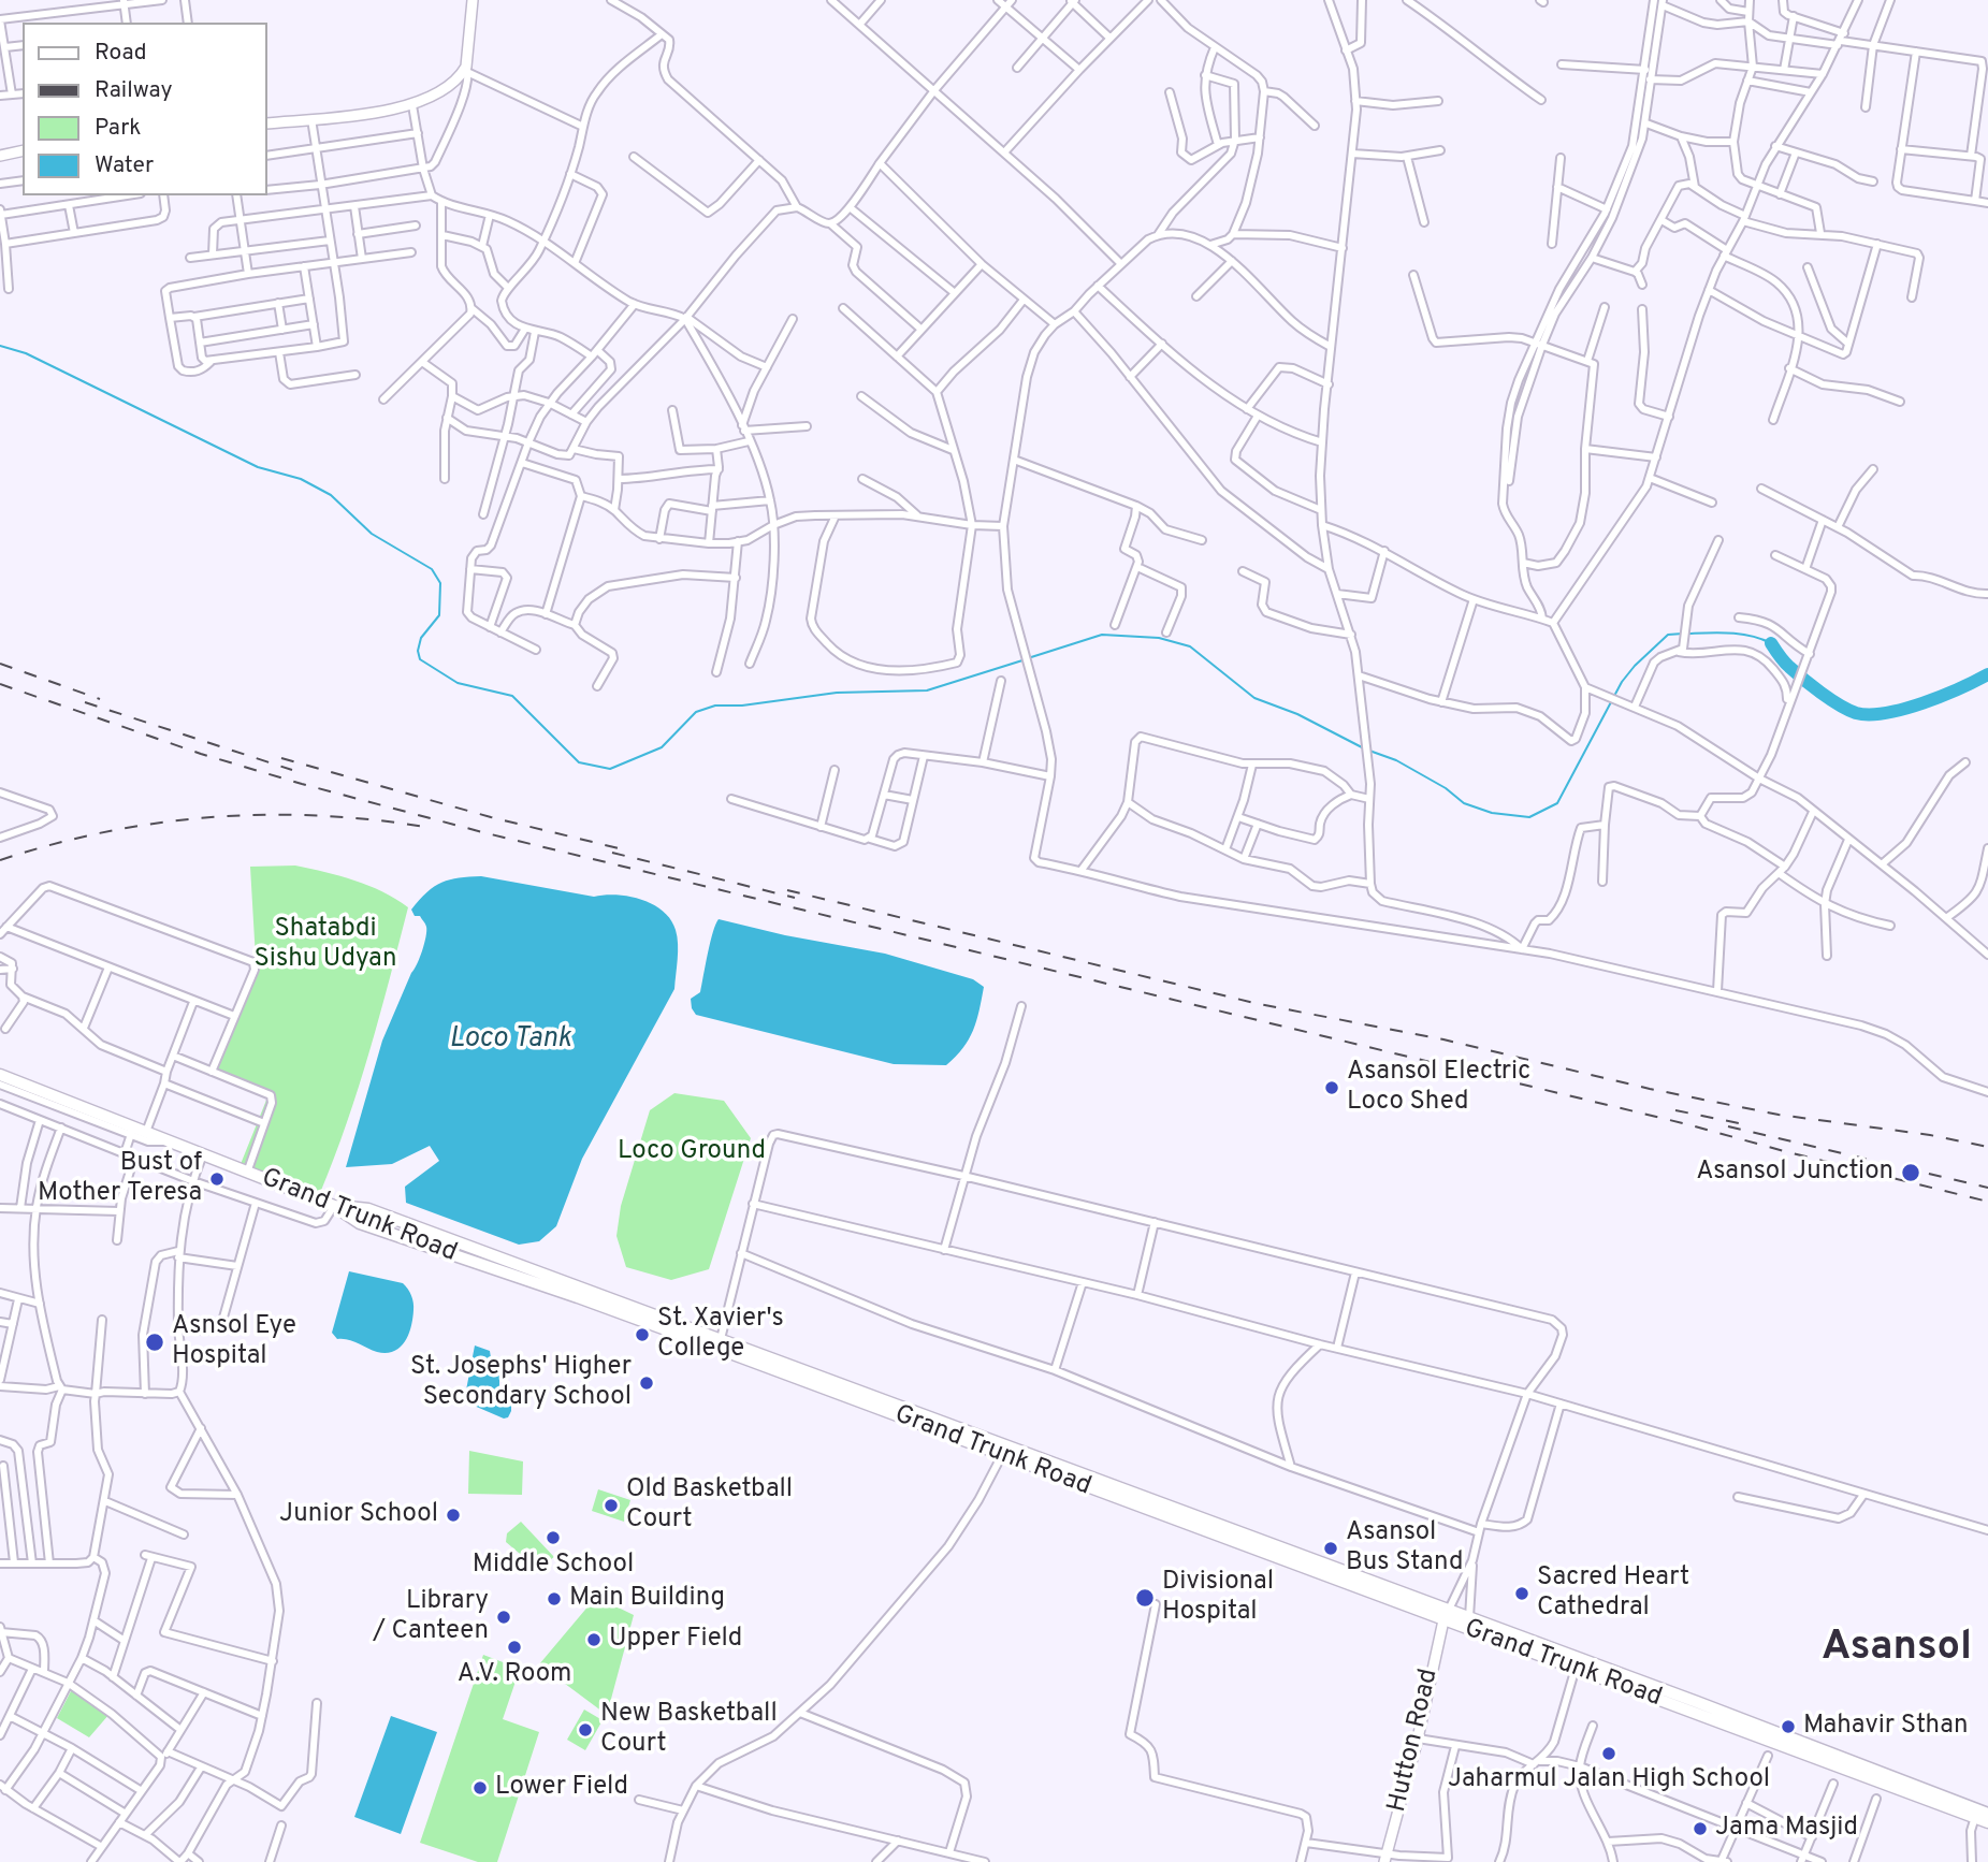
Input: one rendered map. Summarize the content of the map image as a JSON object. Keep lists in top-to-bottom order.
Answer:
{
  "streets": {
    "main road": ["Grand Trunk Road"],
    "street": ["Hutton Road"]
  },
  "crossings": [
    ["Grand Trunk Road", "Hutton Road"]
  ],
  "districts": ["Asansol"],
  "water": ["Loco Tank"],
  "parks": ["Shatabdi Sishu Udyan", "Loco Ground"],
  "places": [
    "Asansol Electric Loco Shed",
    "Asansol Junction",
    "Bust of Mother Teresa",
    "St. Xavier's College",
    "Asnsol Eye Hospital",
    "St. Josephs' Higher Secondary School",
    "Old Basketball Court",
    "Junior School",
    "Middle School",
    "Asansol Bus Stand",
    "Sacred Heart Cathedral",
    "Divisional Hospital",
    "Main Building",
    "Library / Canteen",
    "Upper Field",
    "A.V. Room",
    "Mahavir Sthan",
    "New Basketball Court",
    "Jaharmul Jalan High School",
    "Lower Field",
    "Jama Masjid"
  ],
  "legend": [
    "Road",
    "Railway",
    "Park",
    "Water"
  ]
}
